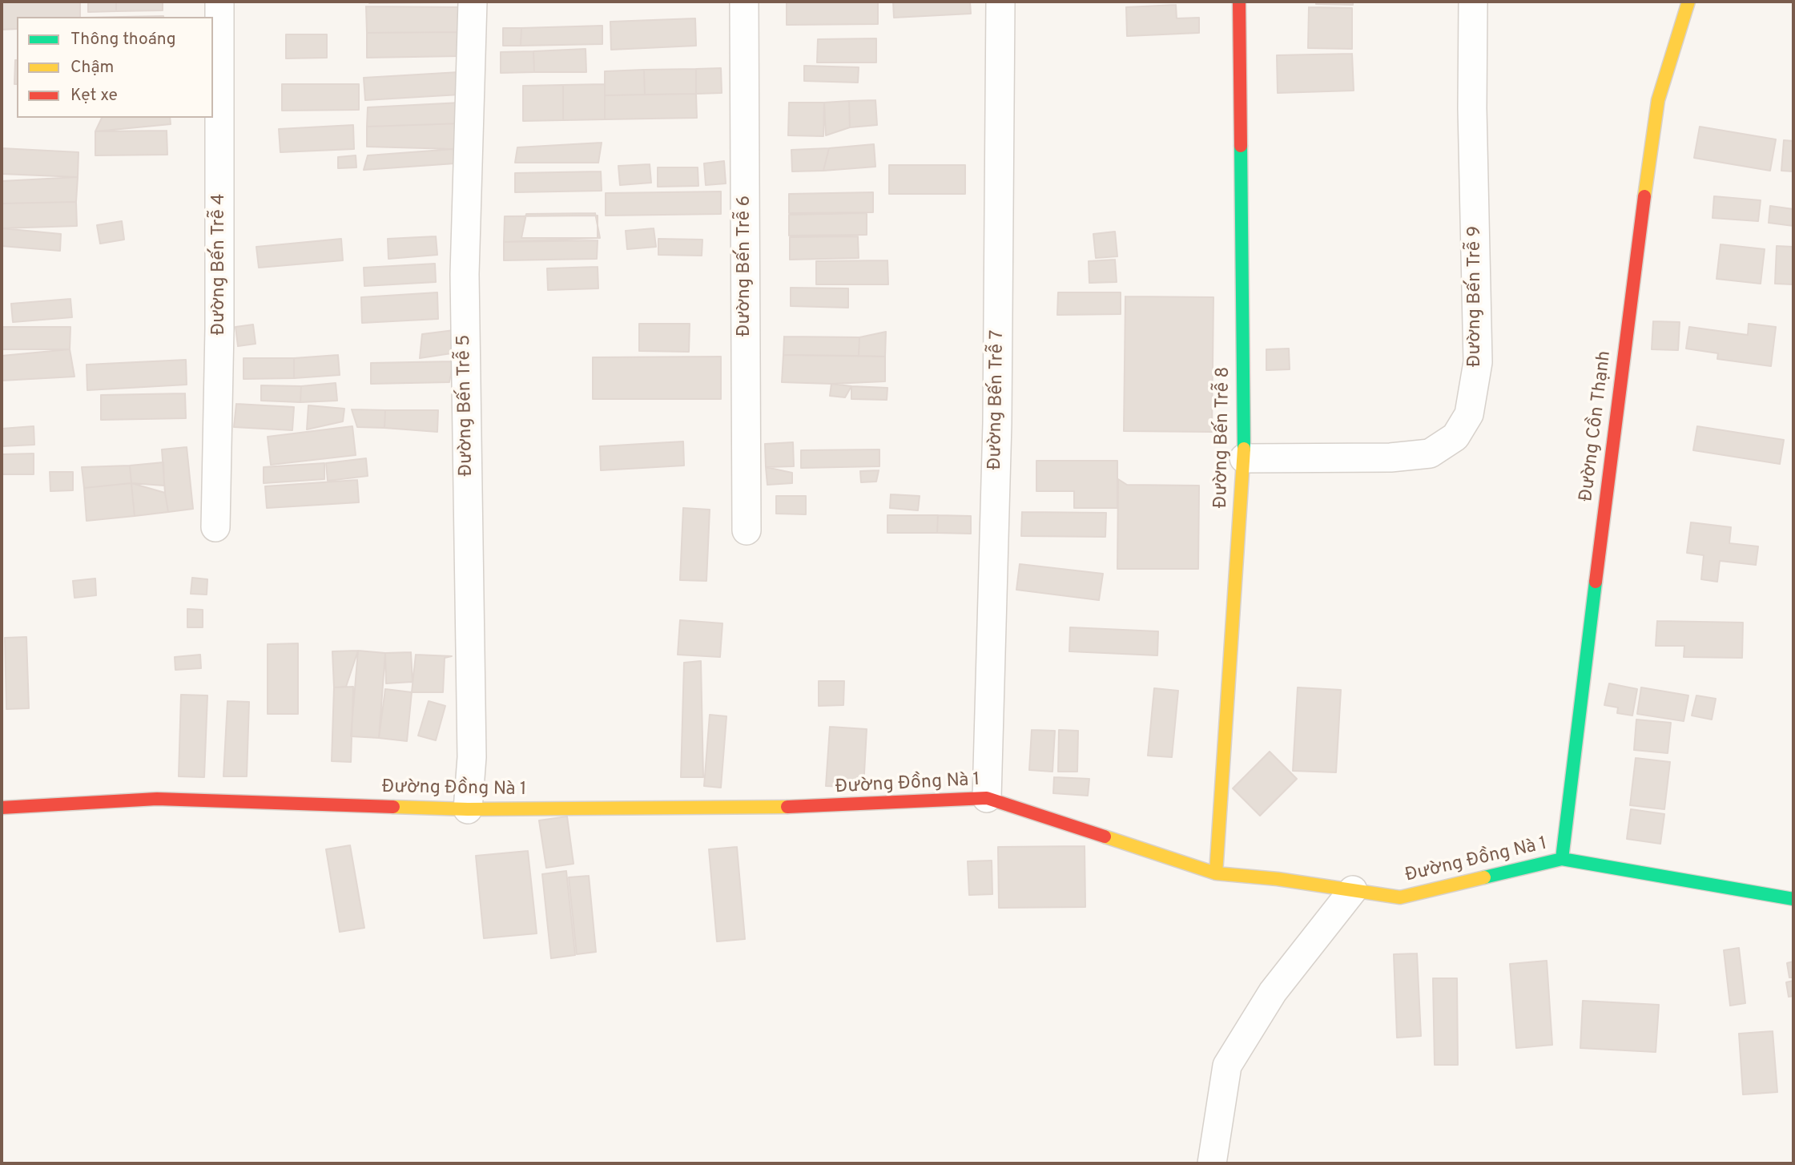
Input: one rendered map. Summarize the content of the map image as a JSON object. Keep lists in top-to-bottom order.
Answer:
{
  "streets": {
    "street": [
      "Đường Bến Trễ 4",
      "Đường Bến Trễ 6",
      "Đường Bến Trễ 9",
      "Đường Bến Trễ 7",
      "Đường Bến Trễ 5",
      "Đường Cồn Thạnh",
      "Đường Bến Trễ 8",
      "Đường Đồng Nà 1"
    ]
  },
  "crossings": [
    ["Đường Bến Trễ 9", "Đường Bến Trễ 8"],
    ["Đường Bến Trễ 7", "Đường Đồng Nà 1"],
    ["Đường Bến Trễ 5", "Đường Đồng Nà 1"],
    ["Đường Cồn Thạnh", "Đường Đồng Nà 1"],
    ["Đường Bến Trễ 8", "Đường Đồng Nà 1"]
  ],
  "legend": ["Thông thoáng", "Chậm", "Kẹt xe"]
}
